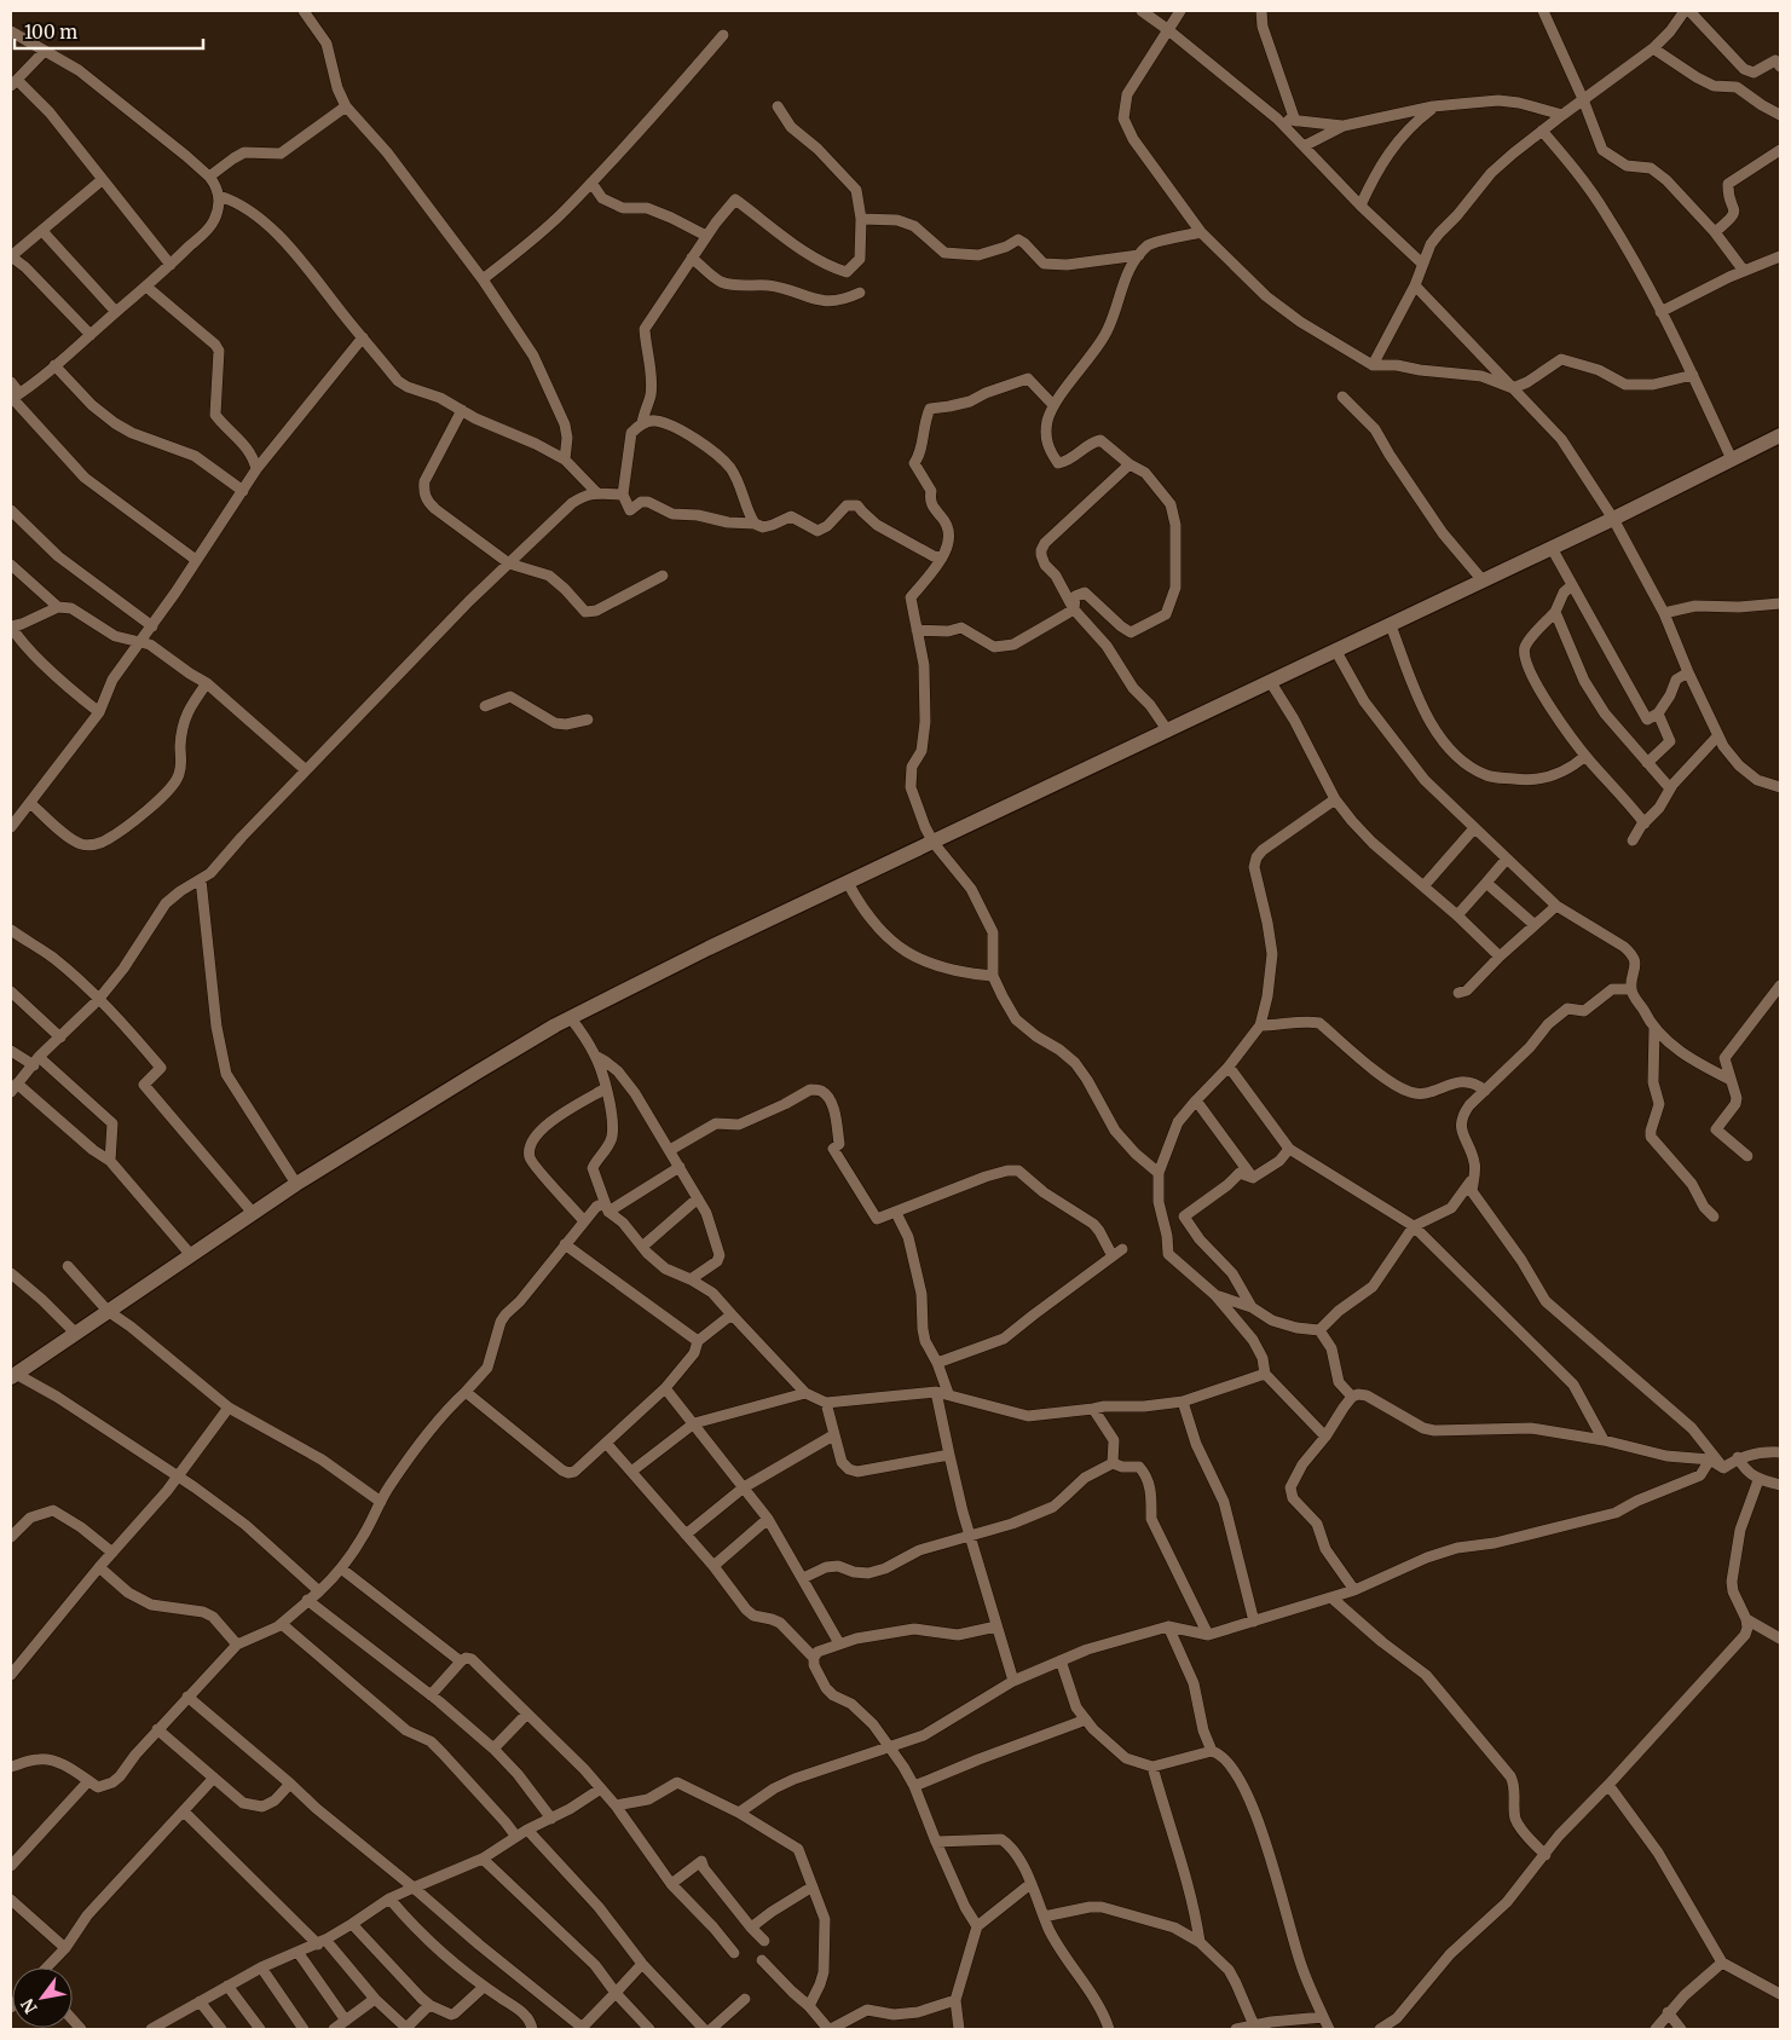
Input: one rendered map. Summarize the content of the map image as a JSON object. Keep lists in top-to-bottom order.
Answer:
{
  "scale_bar": "100 m",
  "north": "bottom left"
}
